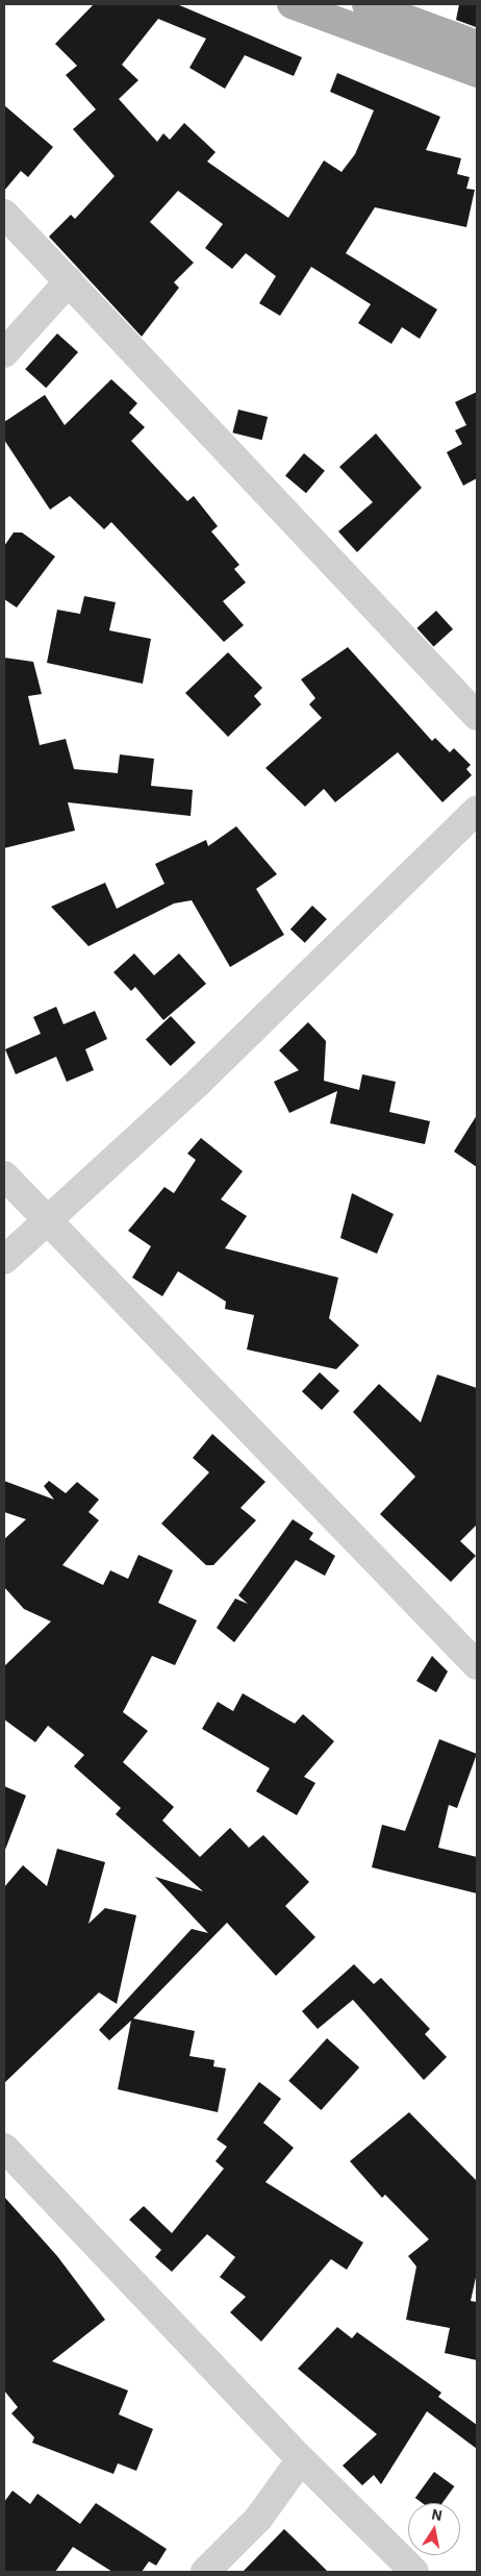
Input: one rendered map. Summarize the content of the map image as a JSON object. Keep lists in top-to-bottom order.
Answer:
{
  "north": "top"
}
